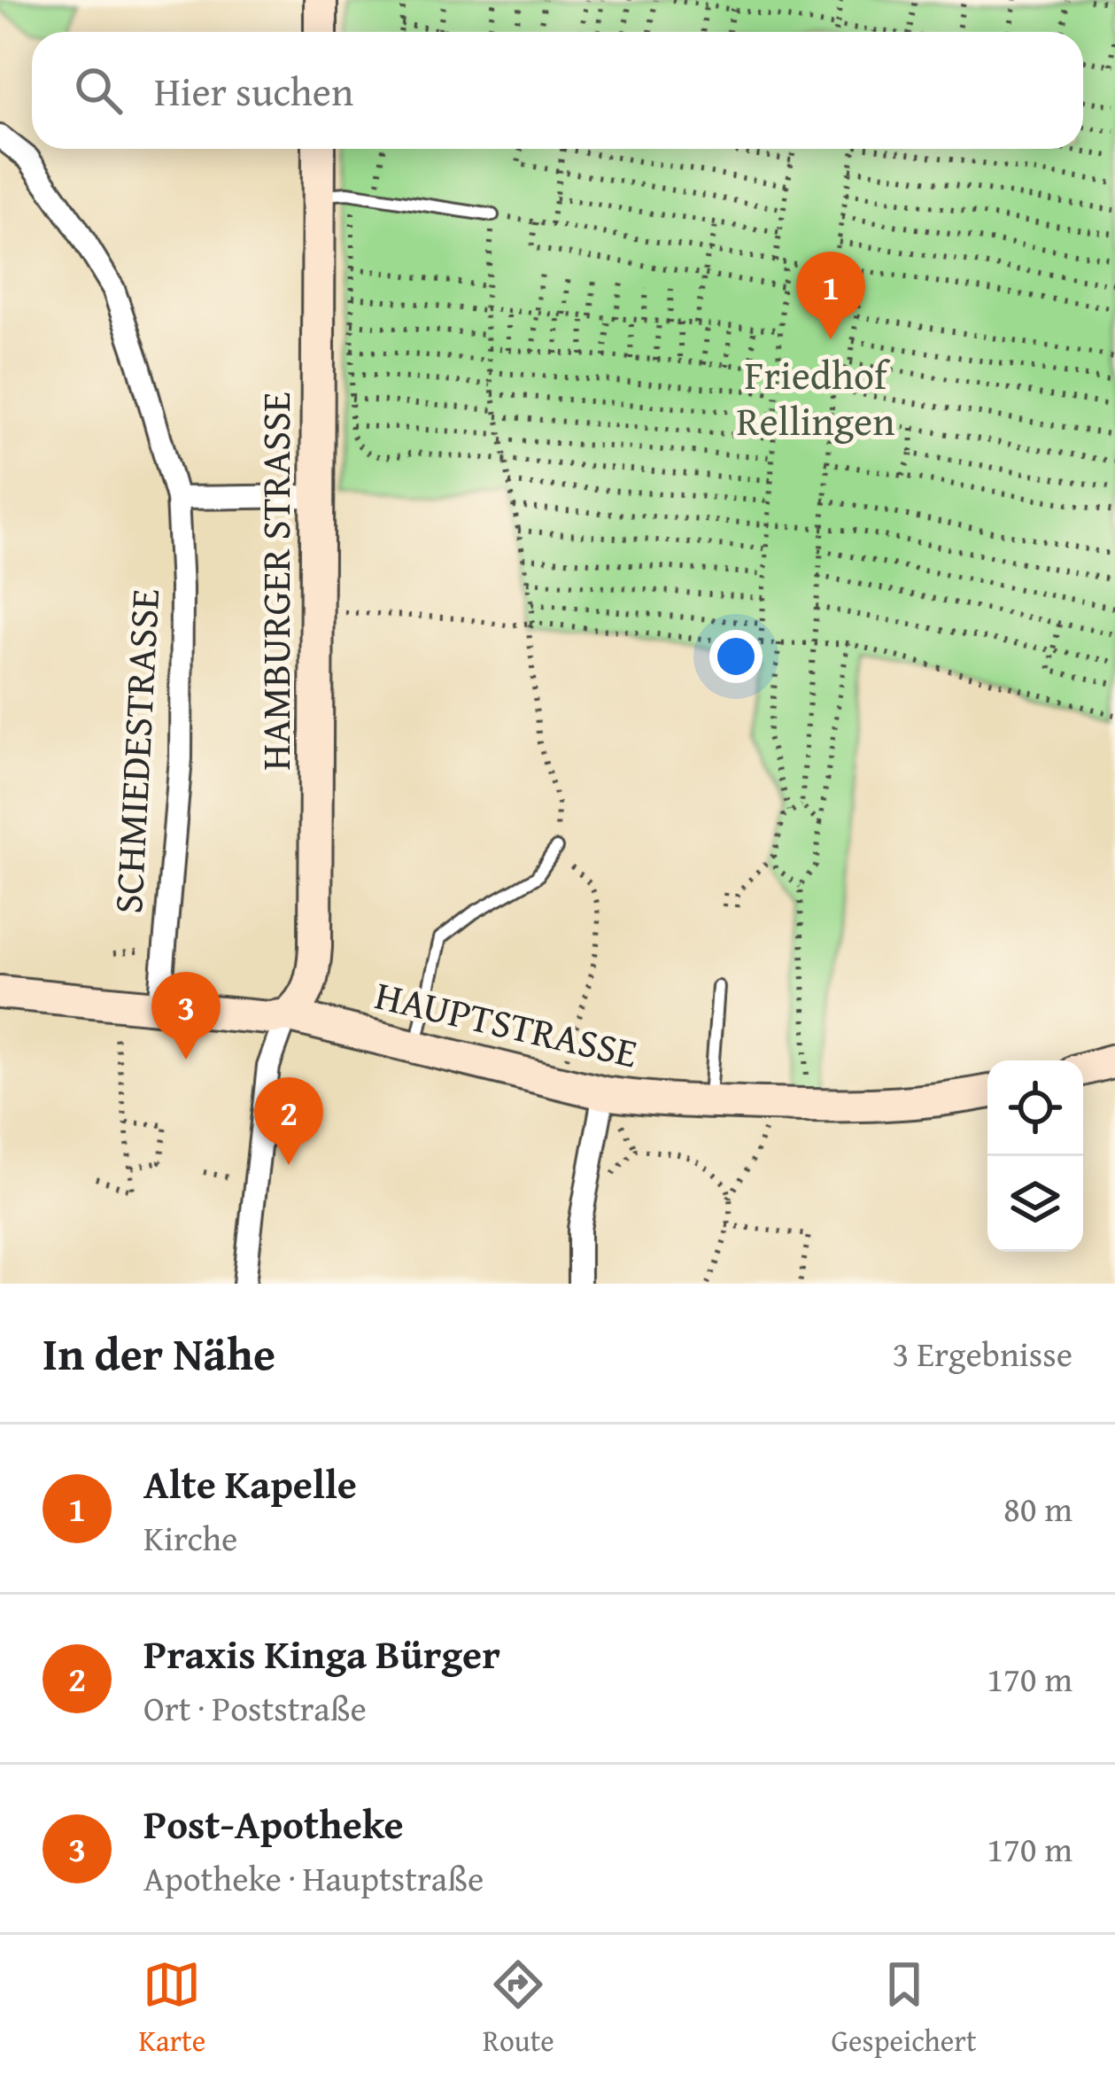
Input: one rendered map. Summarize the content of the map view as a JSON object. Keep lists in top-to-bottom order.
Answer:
{
  "streets": {
    "main road": ["HAMBURGER STRASSE", "HAUPTSTRASSE"],
    "street": ["SCHMIEDESTRASSE"]
  },
  "crossings": [
    ["HAMBURGER STRASSE", "HAUPTSTRASSE"],
    ["SCHMIEDESTRASSE", "HAUPTSTRASSE"]
  ],
  "parks": ["Friedhof Rellingen"],
  "page": {
    "search": "Hier suchen",
    "pins": ["1", "3", "2"],
    "heading": ["In der Nähe", "3 Ergebnisse"],
    "list": [
      {
        "mark": "1",
        "name": "Alte Kapelle",
        "note": "Kirche",
        "value": "80 m"
      },
      {
        "mark": "2",
        "name": "Praxis Kinga Bürger",
        "note": "Ort · Poststraße",
        "value": "170 m"
      },
      {
        "mark": "3",
        "name": "Post-Apotheke",
        "note": "Apotheke · Hauptstraße",
        "value": "170 m"
      }
    ],
    "nav": ["Karte", "Route", "Gespeichert"]
  }
}
